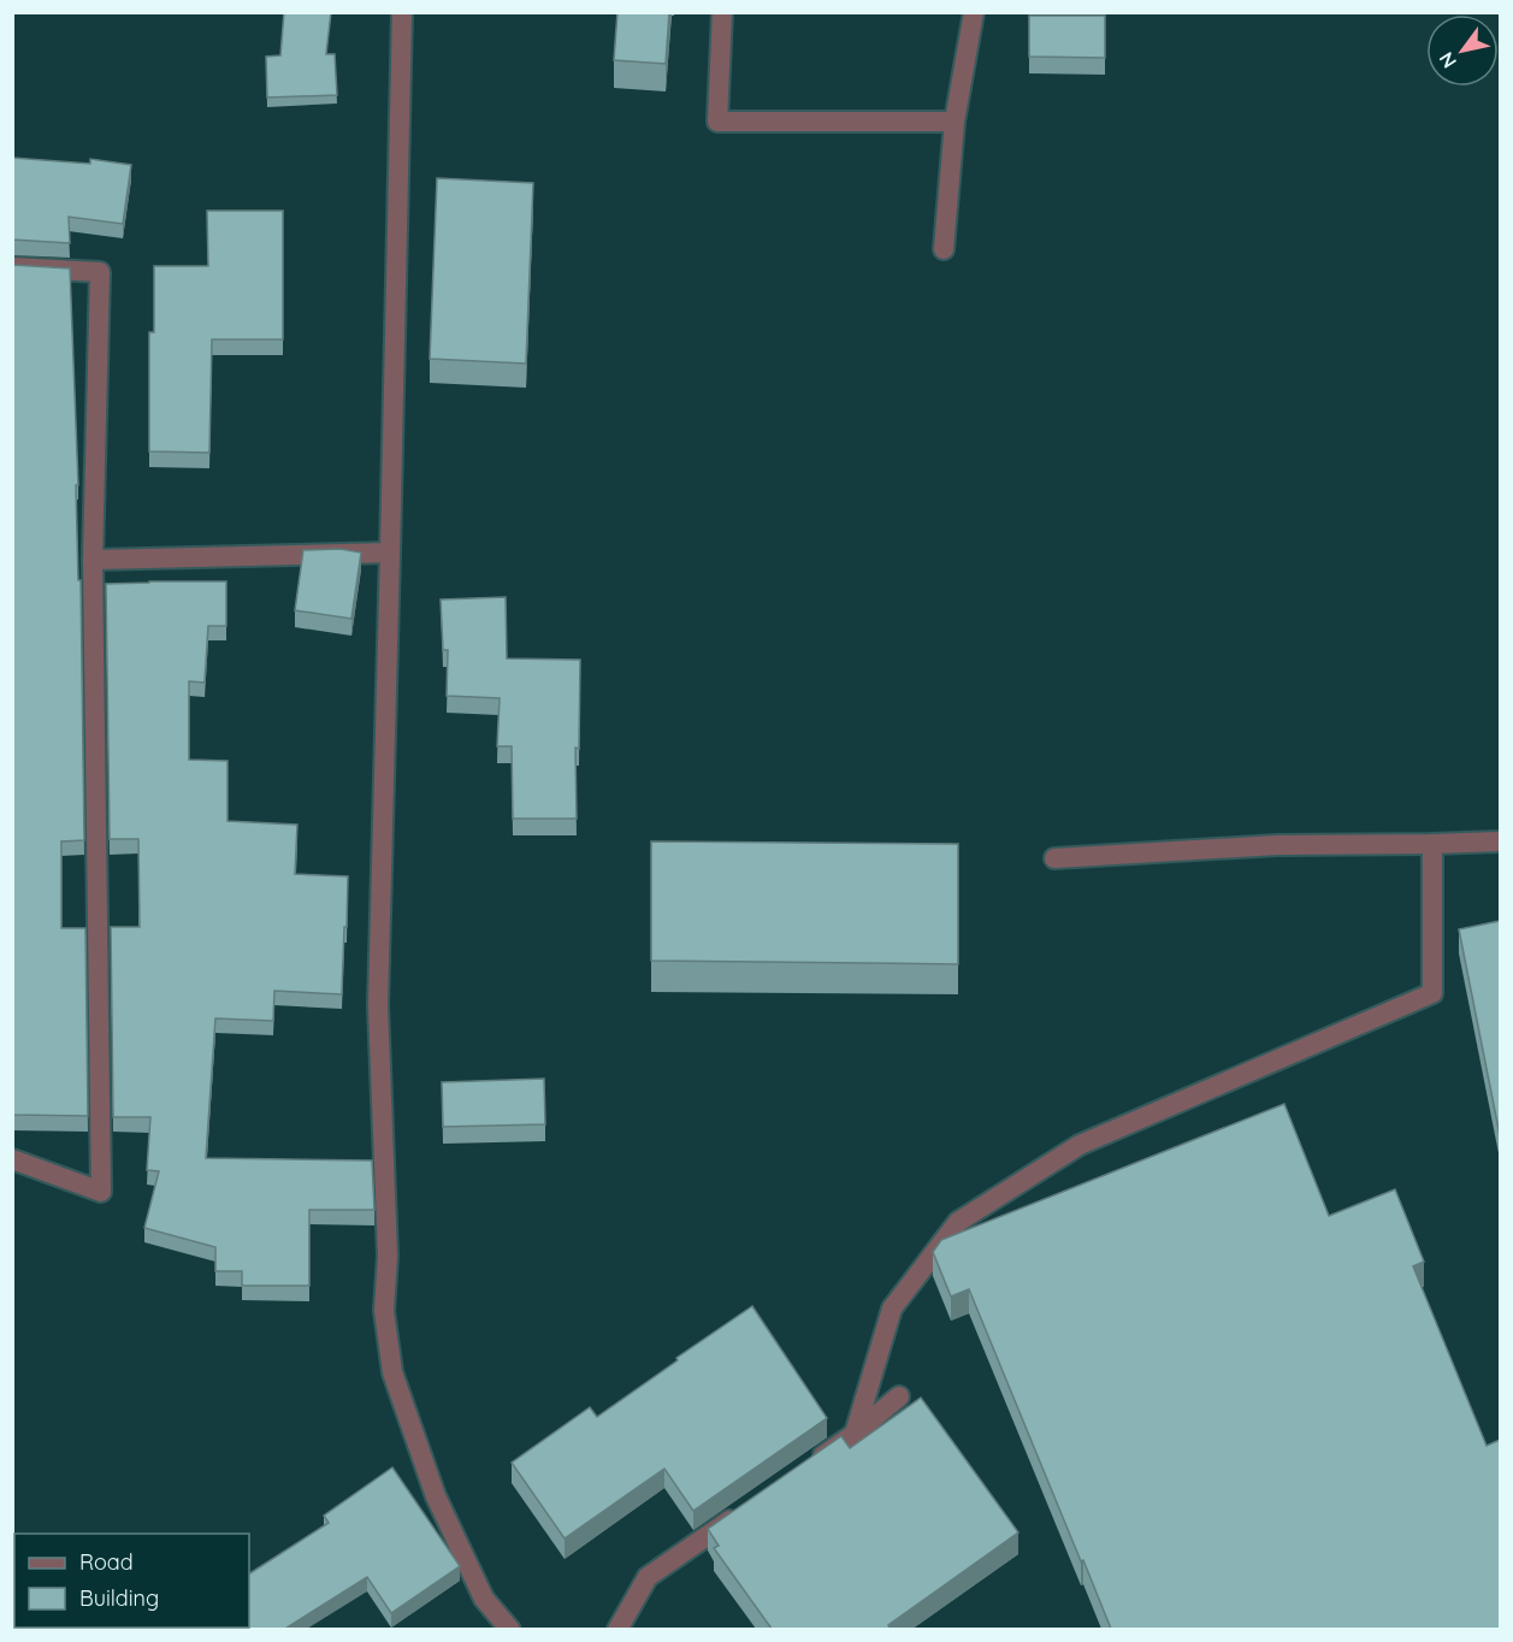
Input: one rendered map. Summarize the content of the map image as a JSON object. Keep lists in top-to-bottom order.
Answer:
{
  "legend": ["Road", "Building"],
  "north": "bottom left"
}
